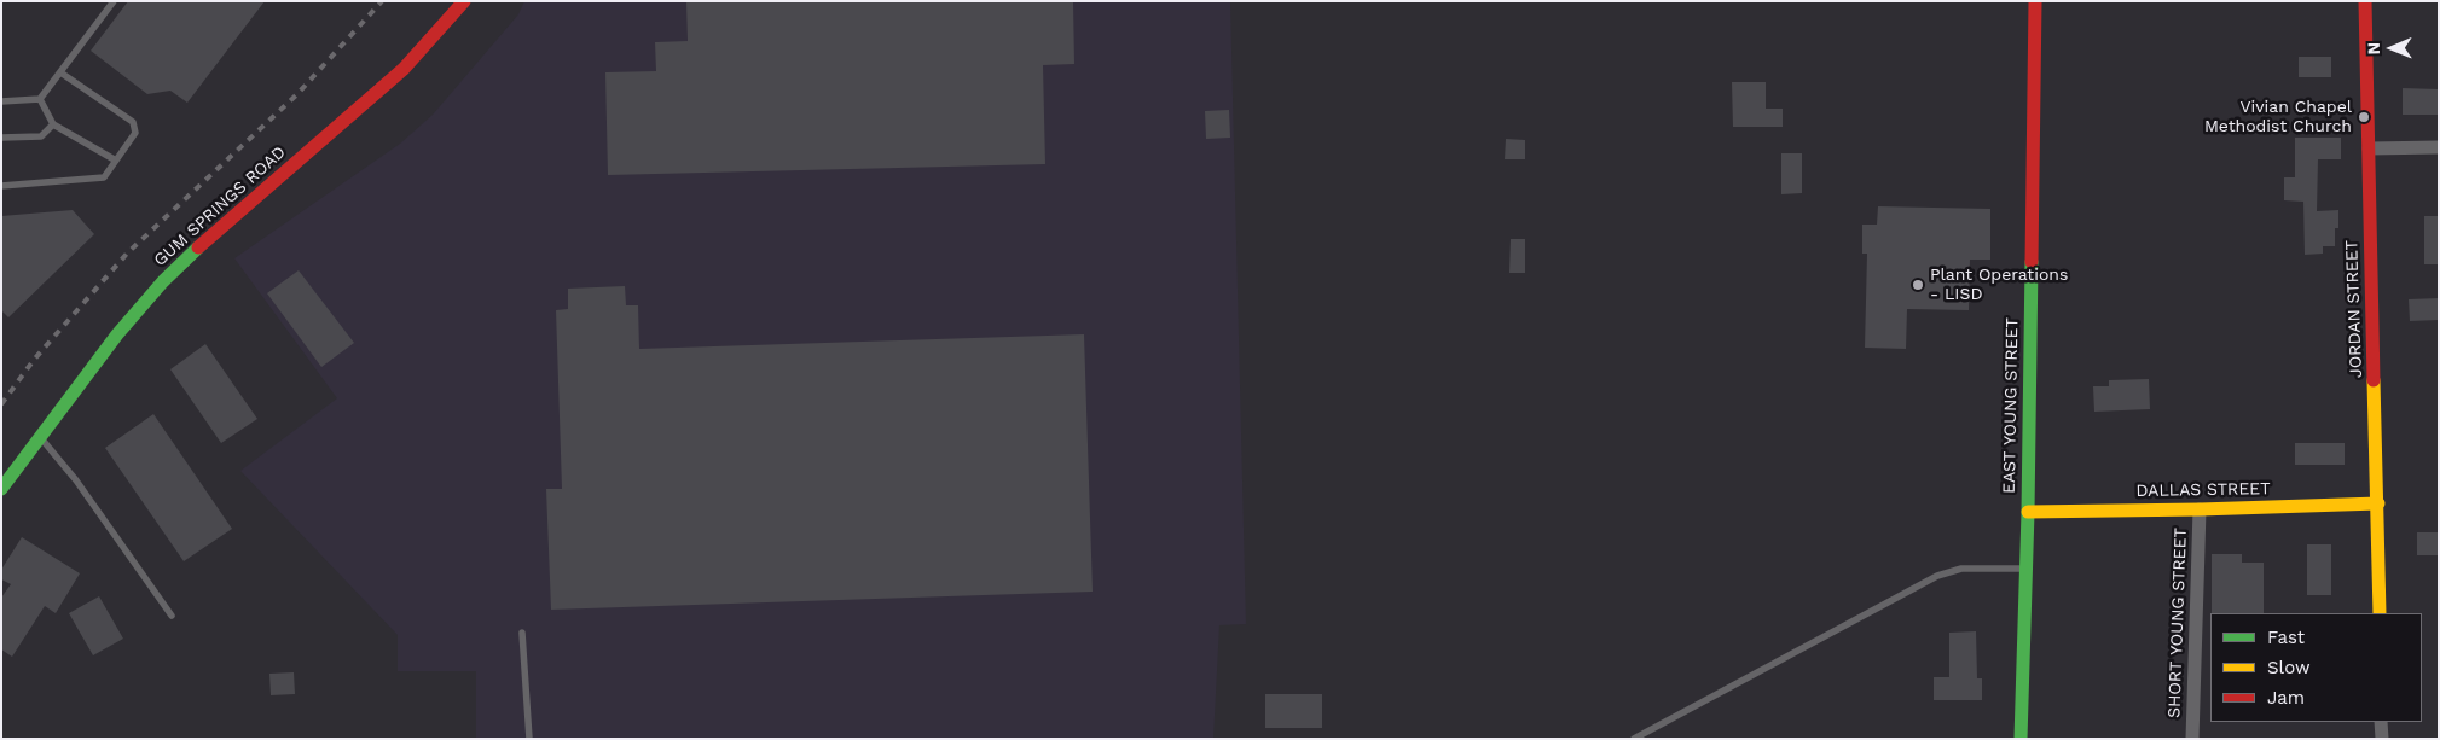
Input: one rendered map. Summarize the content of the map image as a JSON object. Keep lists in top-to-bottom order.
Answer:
{
  "streets": {
    "street": [
      "GUM SPRINGS ROAD",
      "JORDAN STREET",
      "EAST YOUNG STREET",
      "DALLAS STREET",
      "SHORT YOUNG STREET"
    ]
  },
  "crossings": [
    ["JORDAN STREET", "DALLAS STREET"],
    ["EAST YOUNG STREET", "DALLAS STREET"],
    ["DALLAS STREET", "SHORT YOUNG STREET"]
  ],
  "places": ["Vivian Chapel Methodist Church", "Plant Operations - LISD"],
  "legend": ["Fast", "Slow", "Jam"],
  "north": "left"
}
